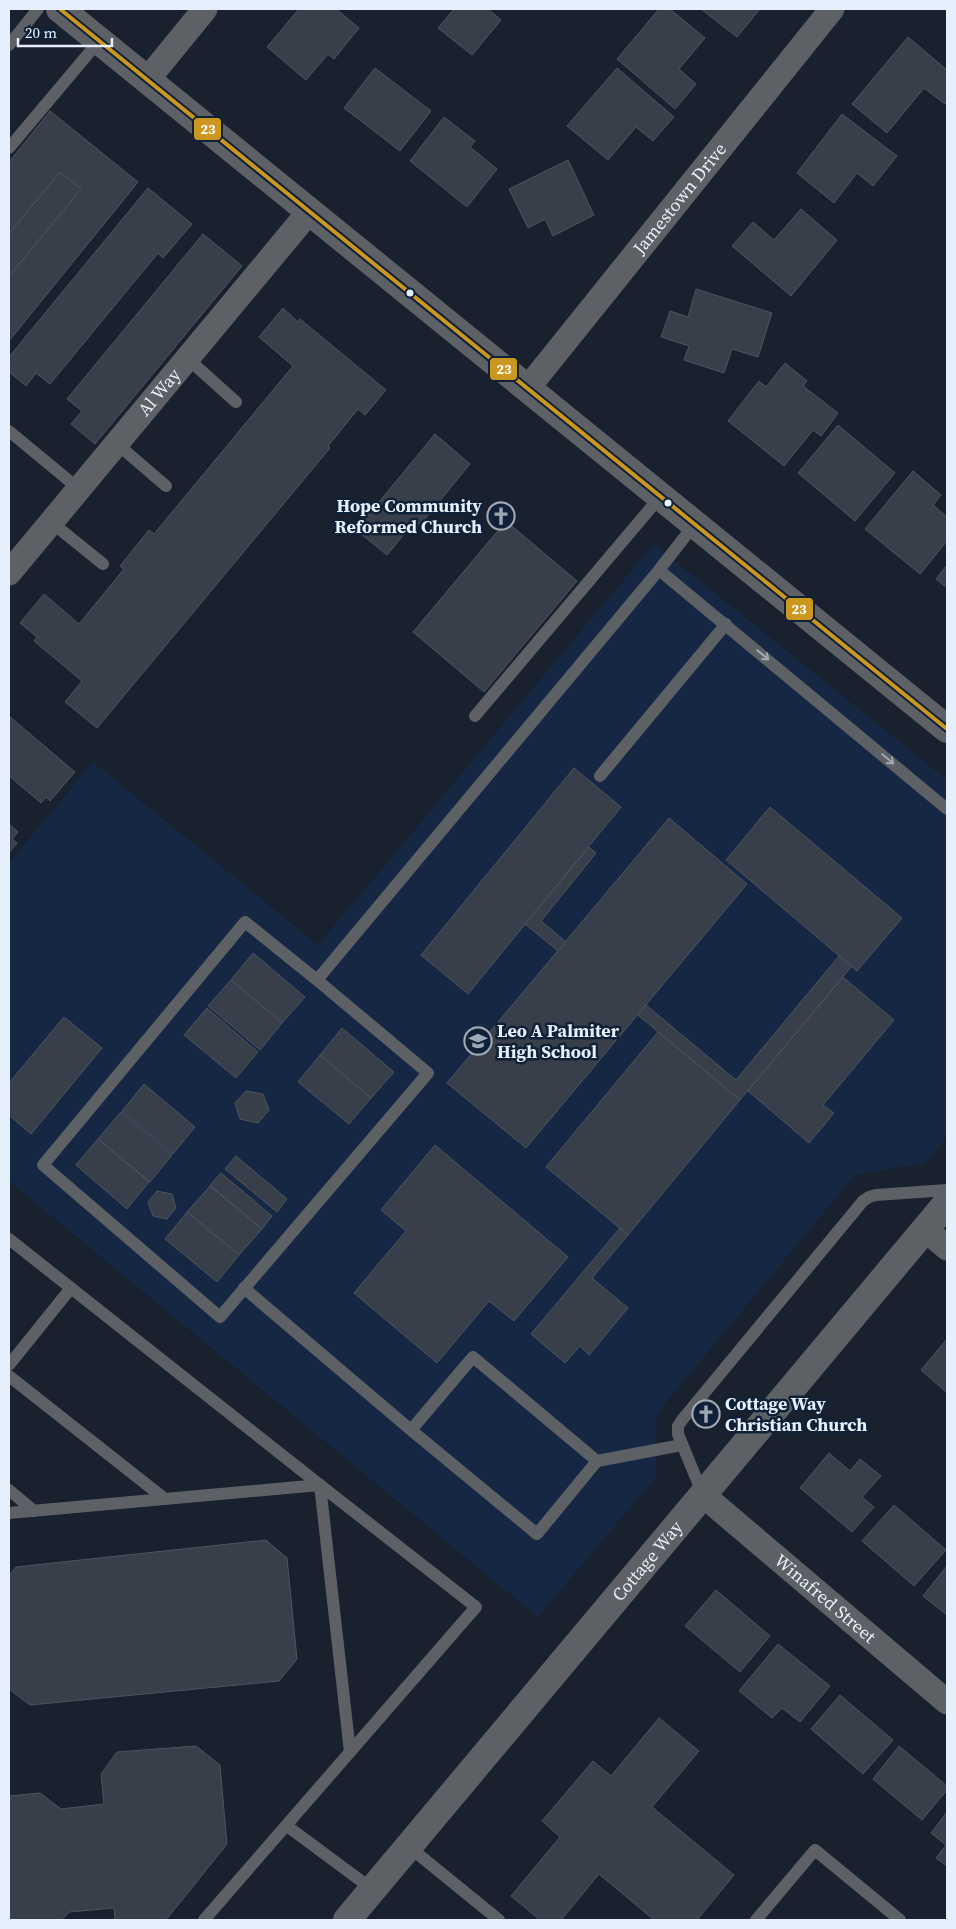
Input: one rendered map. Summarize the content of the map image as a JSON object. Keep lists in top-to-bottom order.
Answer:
{
  "streets": {
    "street": [
      "Jamestown Drive",
      "Al Way",
      "Cottage Way",
      "Winafred Street"
    ]
  },
  "crossings": [
    ["Cottage Way", "Winafred Street"]
  ],
  "places": {
    "church": ["Hope Community Reformed Church", "Cottage Way Christian Church"],
    "school or university": ["Leo A Palmiter High School"]
  },
  "lines": ["transit line 23"],
  "scale_bar": "20 m"
}
